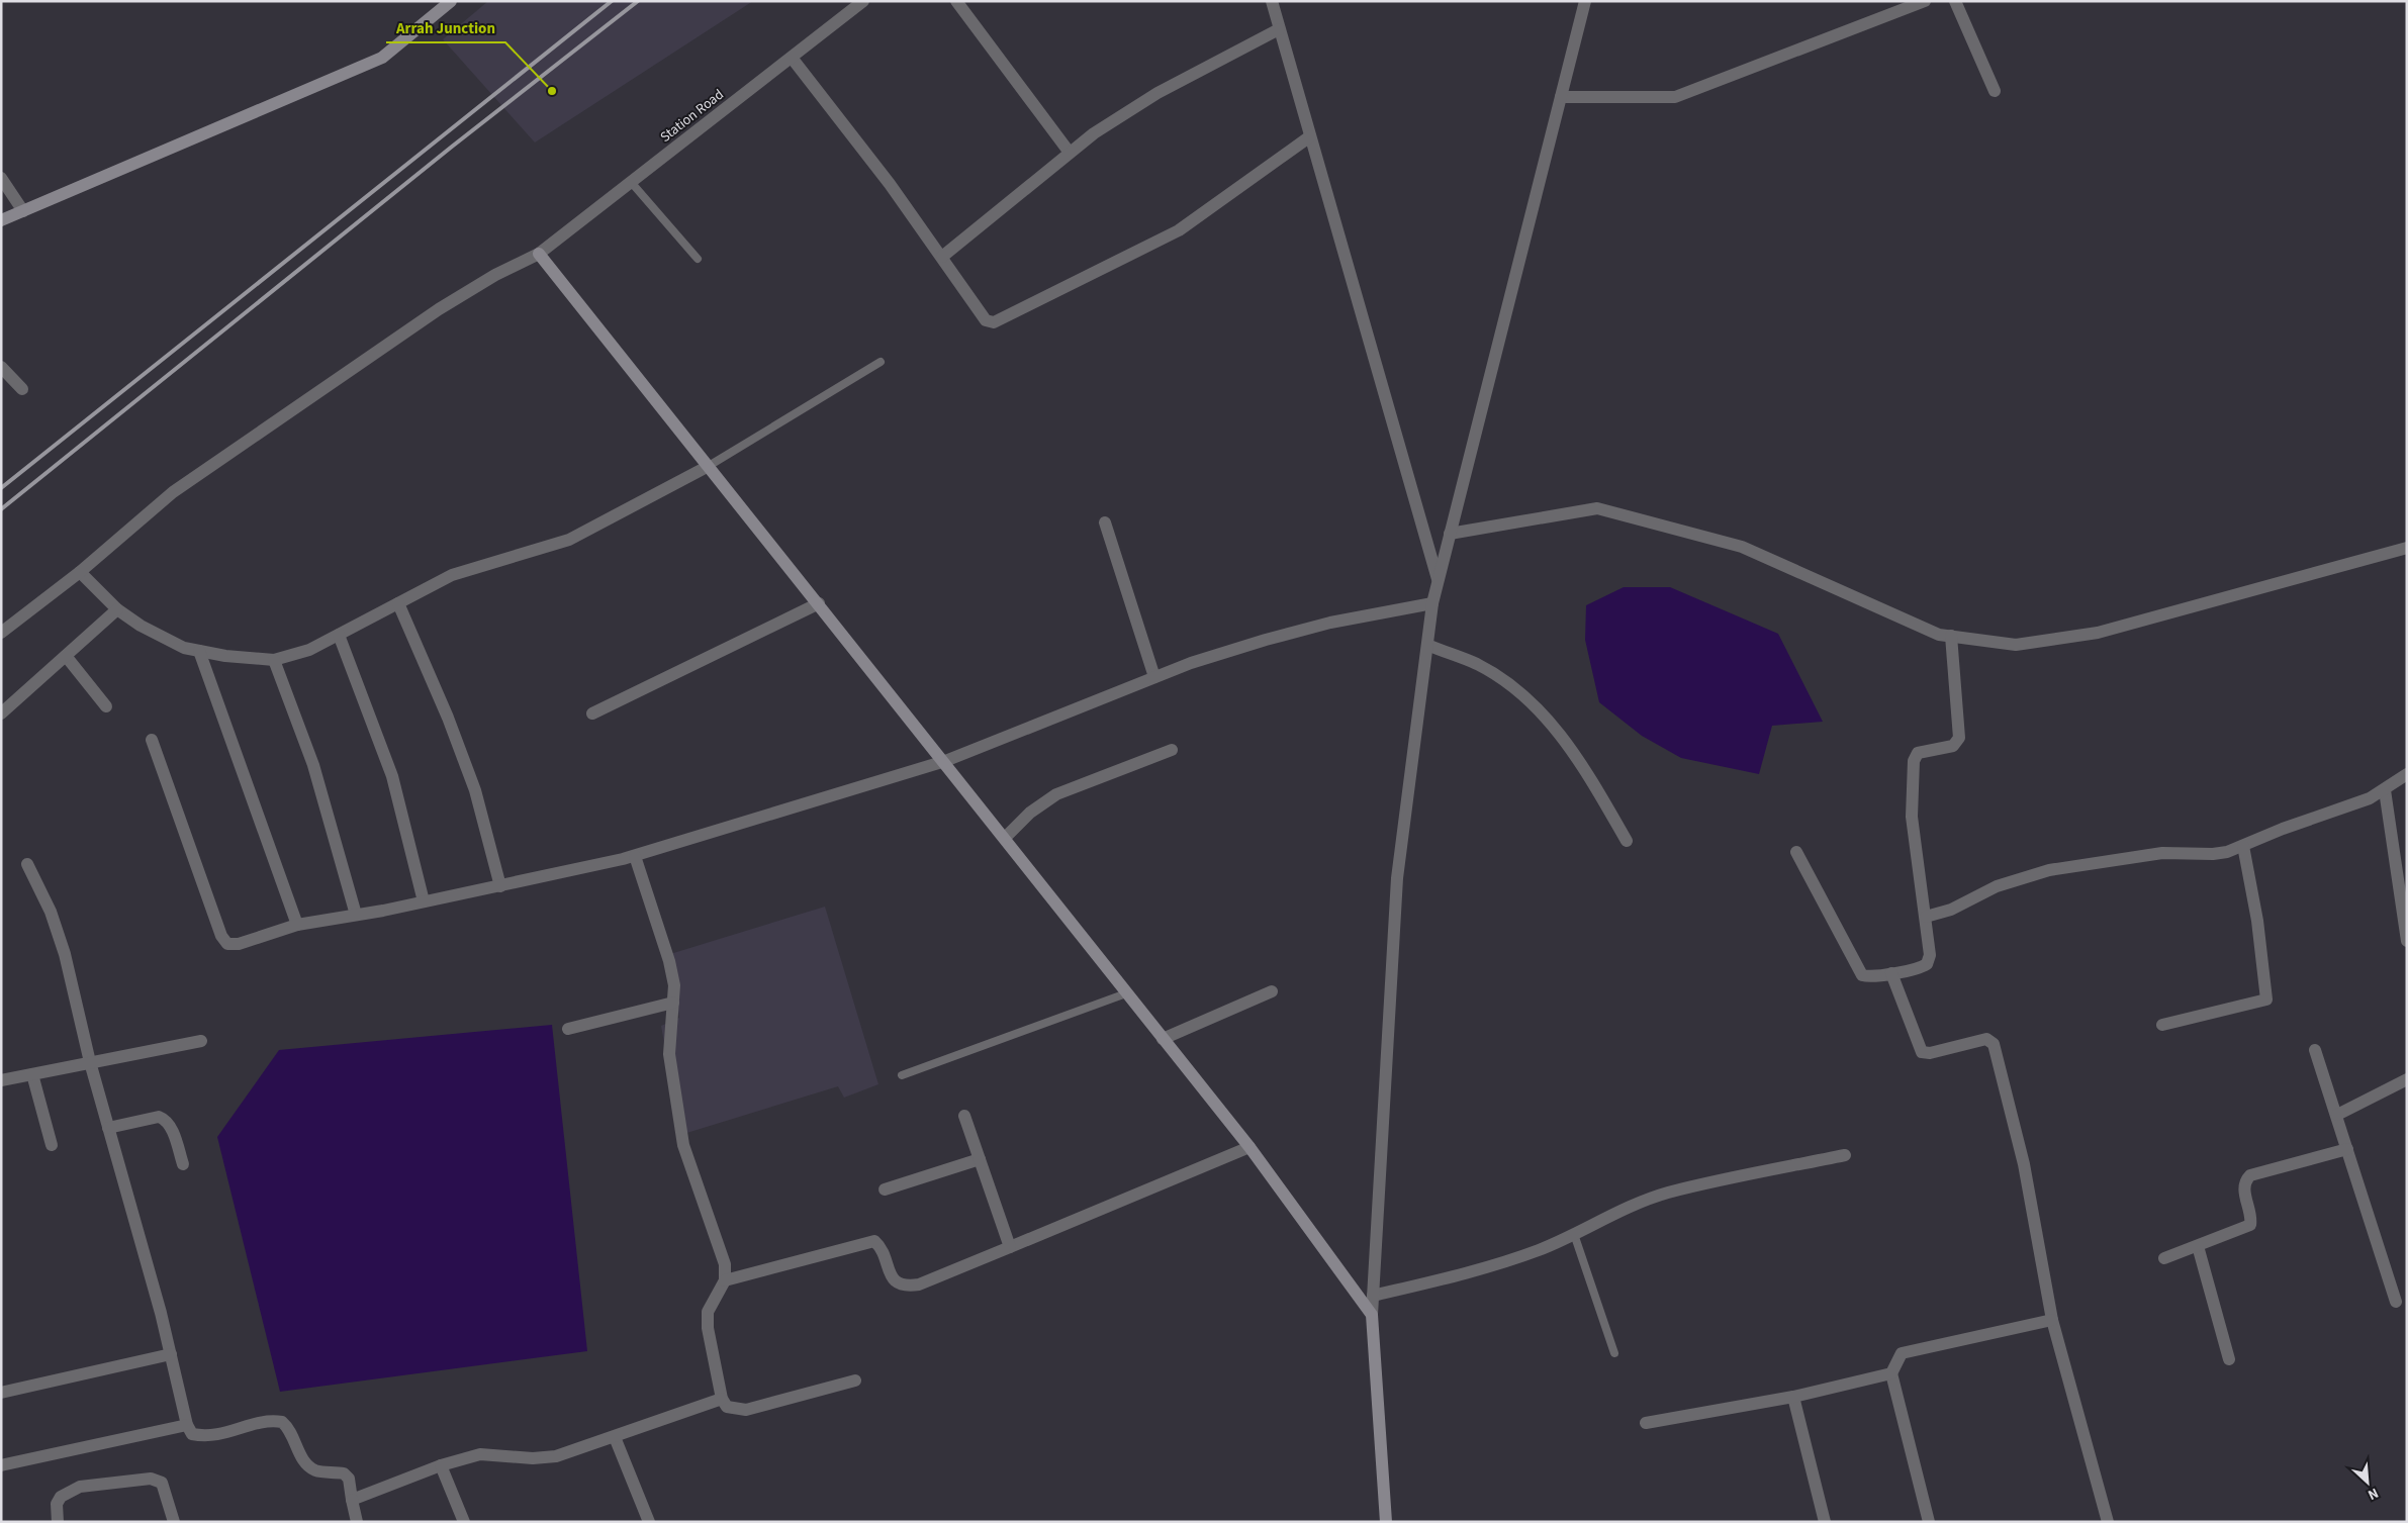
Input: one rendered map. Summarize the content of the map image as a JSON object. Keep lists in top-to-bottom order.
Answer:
{
  "streets": {
    "street": ["Station Road"]
  },
  "places": ["Arrah Junction"],
  "north": "bottom right"
}
